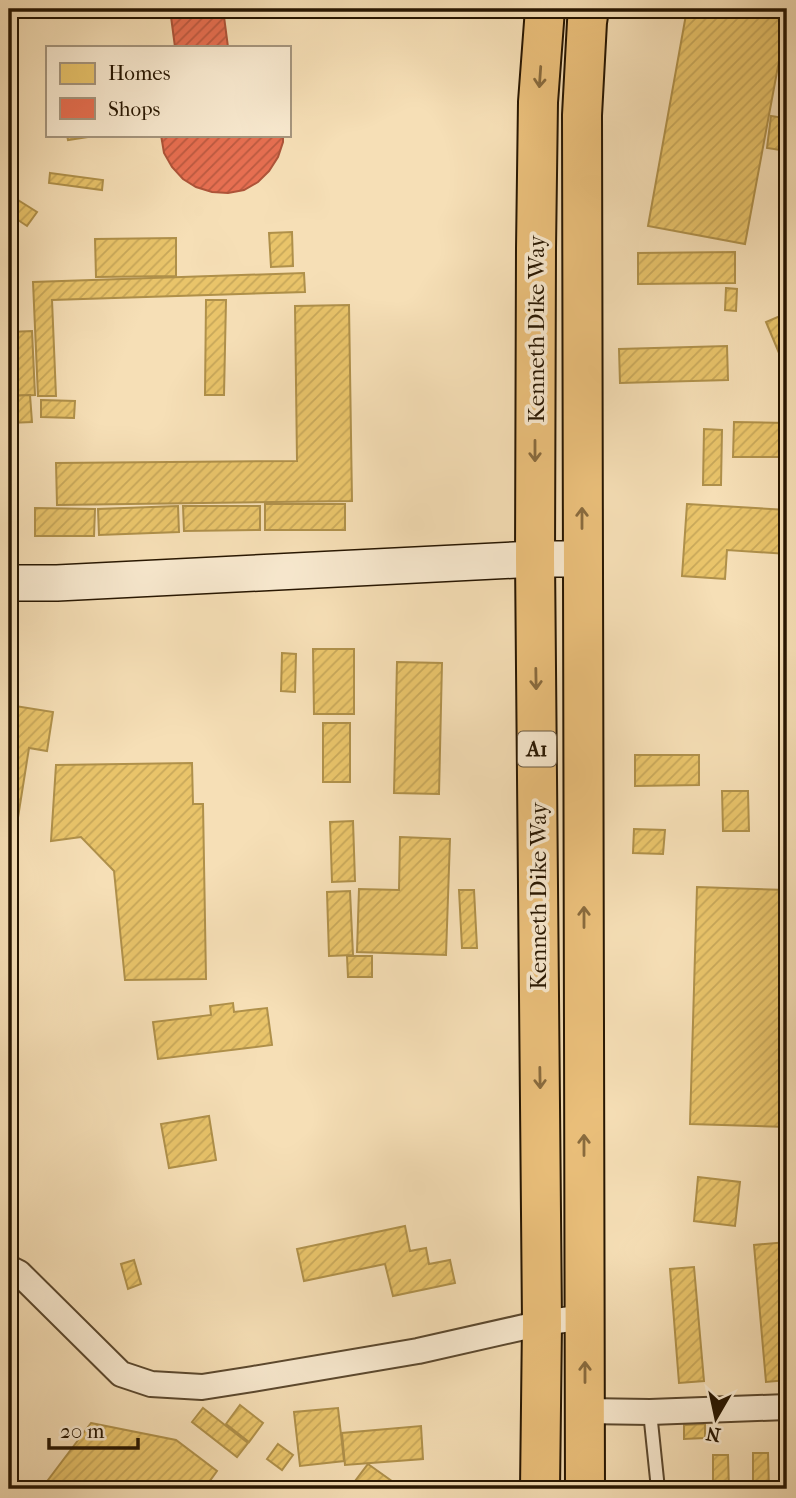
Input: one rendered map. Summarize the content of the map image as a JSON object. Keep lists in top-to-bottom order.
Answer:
{
  "streets": {
    "highway": ["Kenneth Dike Way", "A1"]
  },
  "legend": ["Homes", "Shops"],
  "scale_bar": "20 m",
  "north": "bottom"
}
